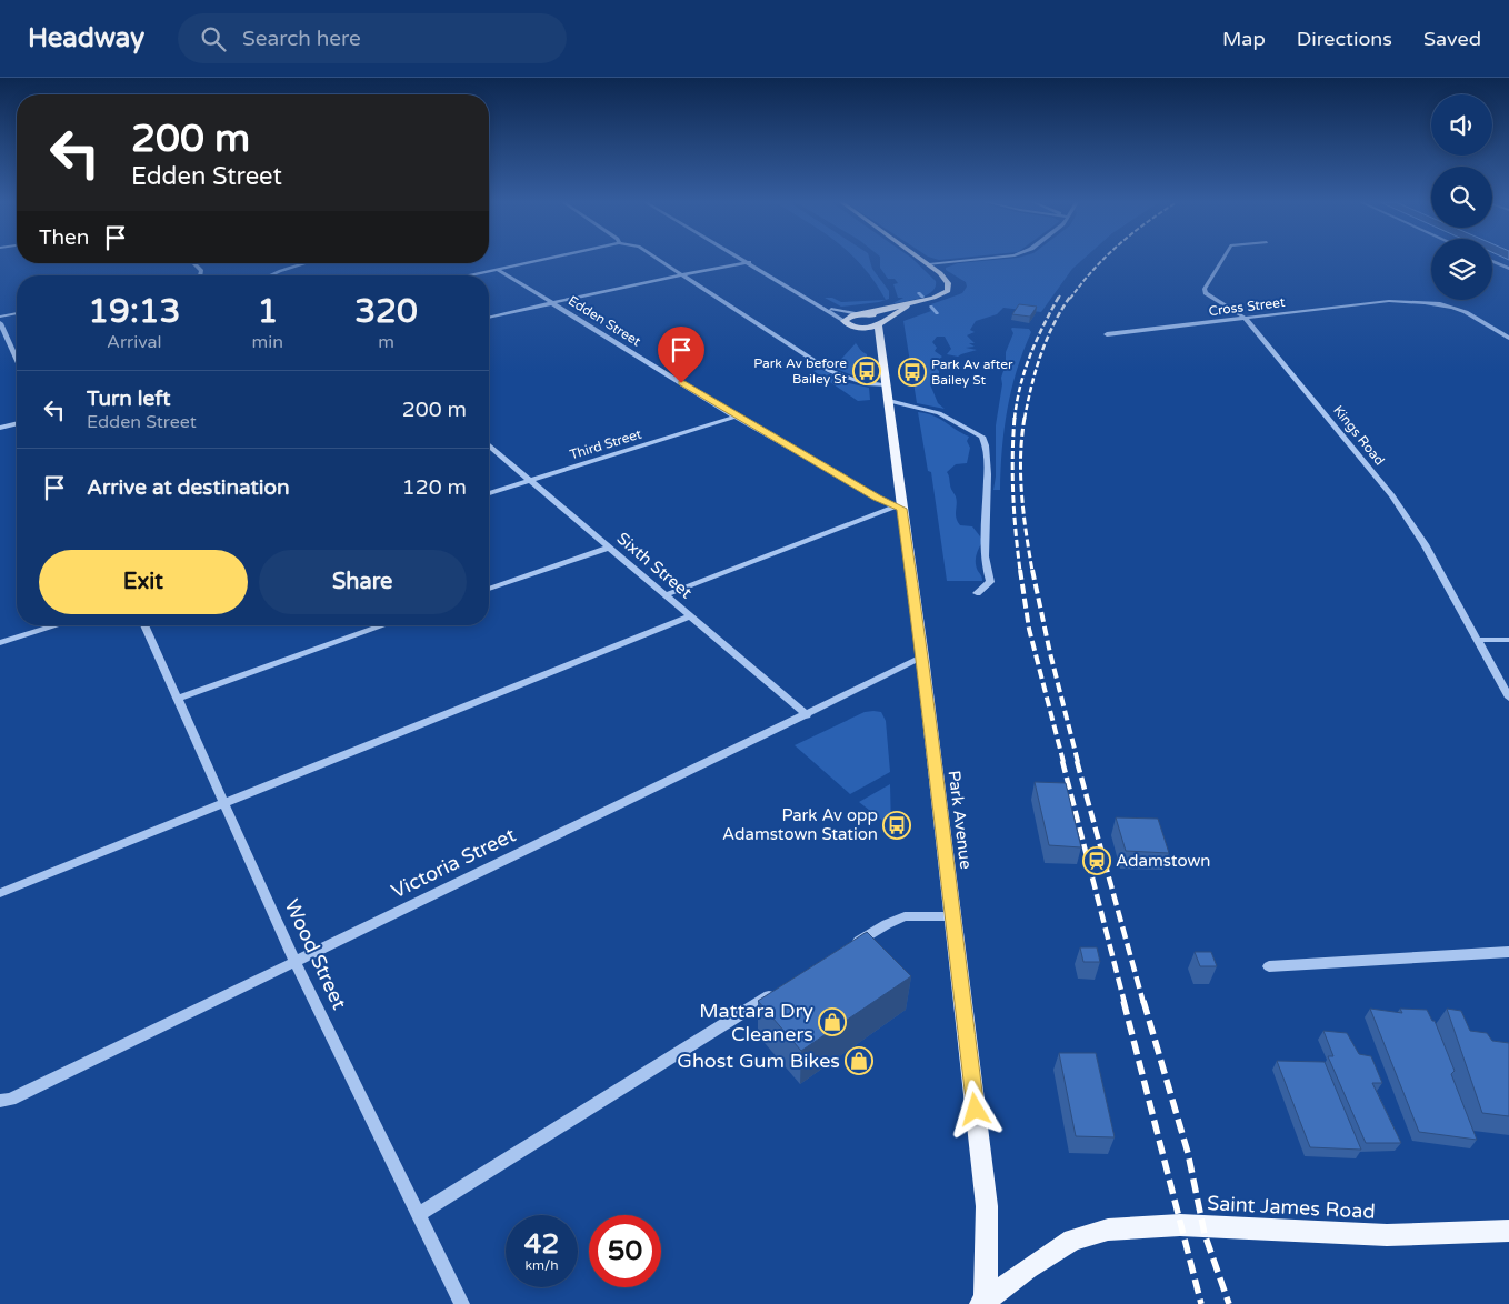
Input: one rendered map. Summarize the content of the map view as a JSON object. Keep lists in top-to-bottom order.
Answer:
{
  "streets": {
    "main road": ["Park Avenue", "Saint James Road"],
    "street": [
      "Cross Street",
      "Edden Street",
      "Kings Road",
      "Third Street",
      "Sixth Street",
      "Victoria Street",
      "Wood Street"
    ]
  },
  "crossings": [
    ["Cross Street", "Kings Road"],
    ["Edden Street", "Third Street"],
    ["Edden Street", "Park Avenue"],
    ["Third Street", "Sixth Street"],
    ["Sixth Street", "Victoria Street"],
    ["Park Avenue", "Victoria Street"],
    ["Park Avenue", "Saint James Road"],
    ["Victoria Street", "Wood Street"]
  ],
  "places": {
    "bus stop": ["Park Av before Bailey St", "Park Av after Bailey St", "Park Av opp Adamstown Station"],
    "station": ["Adamstown"],
    "shop": ["Mattara Dry Cleaners", "Ghost Gum Bikes"]
  },
  "page": {
    "header": "Headway",
    "search": "Search here",
    "nav": ["Map", "Directions", "Saved"],
    "turn": ["200 m", "Edden Street"],
    "then": "Then",
    "eta": [
      "19:13",
      "Arrival",
      "1",
      "min",
      "320",
      "m"
    ],
    "list": [
      {
        "name": "Turn left",
        "note": "Edden Street",
        "value": "200 m"
      },
      {
        "name": "Arrive at destination",
        "value": "120 m"
      }
    ],
    "buttons": ["Exit", "Share"],
    "speed": "42 km/h",
    "limit": "50"
  }
}
